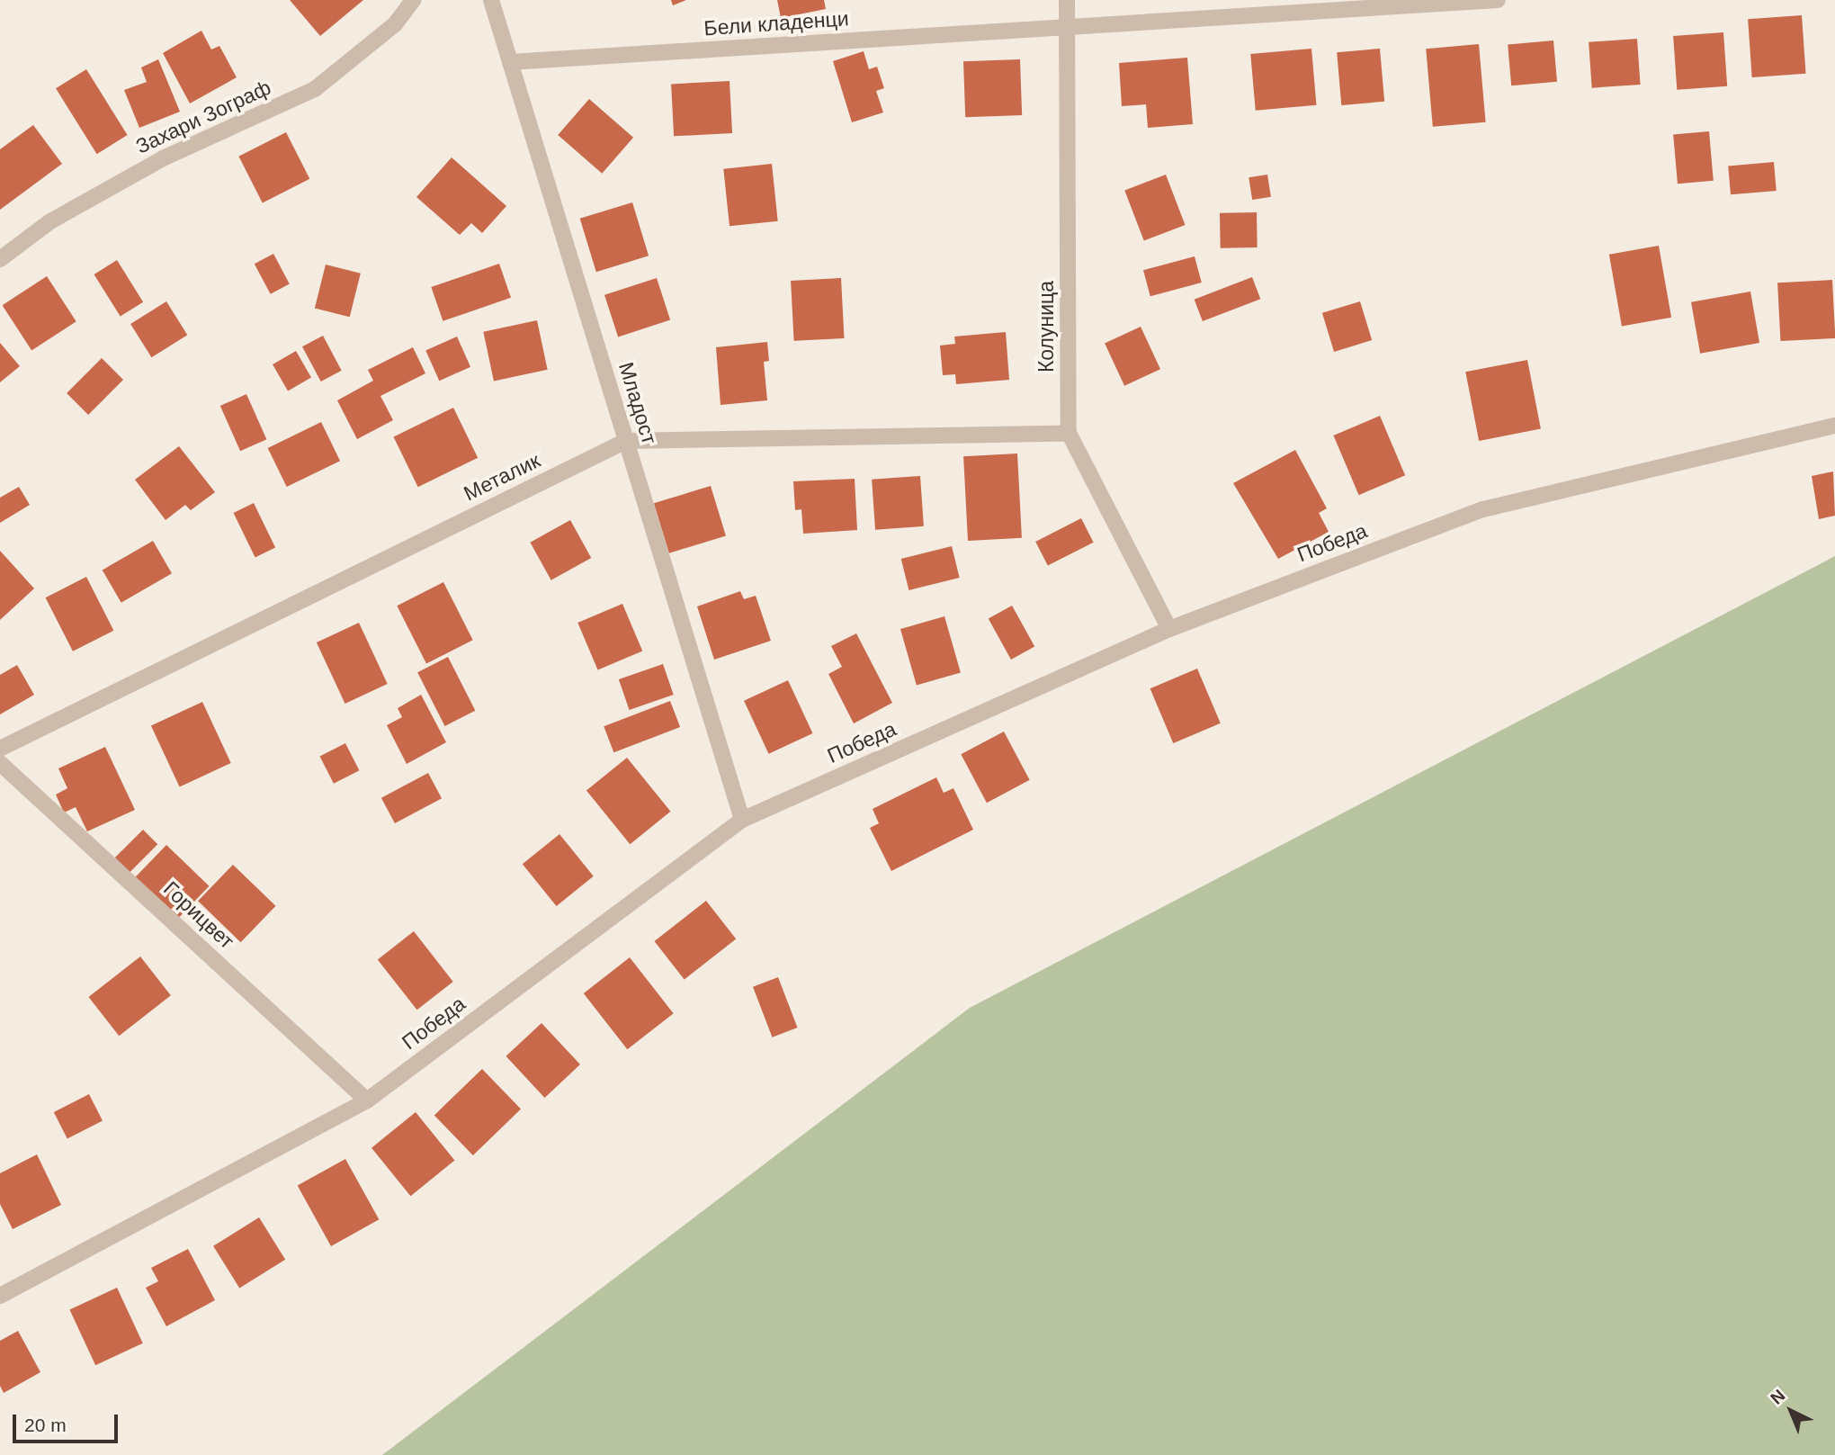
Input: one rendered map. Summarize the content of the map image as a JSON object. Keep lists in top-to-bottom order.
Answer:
{
  "streets": {
    "street": [
      "Бели кладенци",
      "Захари Зограф",
      "Колуница",
      "Младост",
      "Металик",
      "Победа",
      "Горицвет"
    ]
  },
  "crossings": [
    ["Бели кладенци", "Колуница"],
    ["Бели кладенци", "Младост"],
    ["Колуница", "Металик"],
    ["Колуница", "Победа"],
    ["Младост", "Металик"],
    ["Младост", "Победа"],
    ["Победа", "Горицвет"]
  ],
  "scale_bar": "20 m",
  "north": "top left"
}
